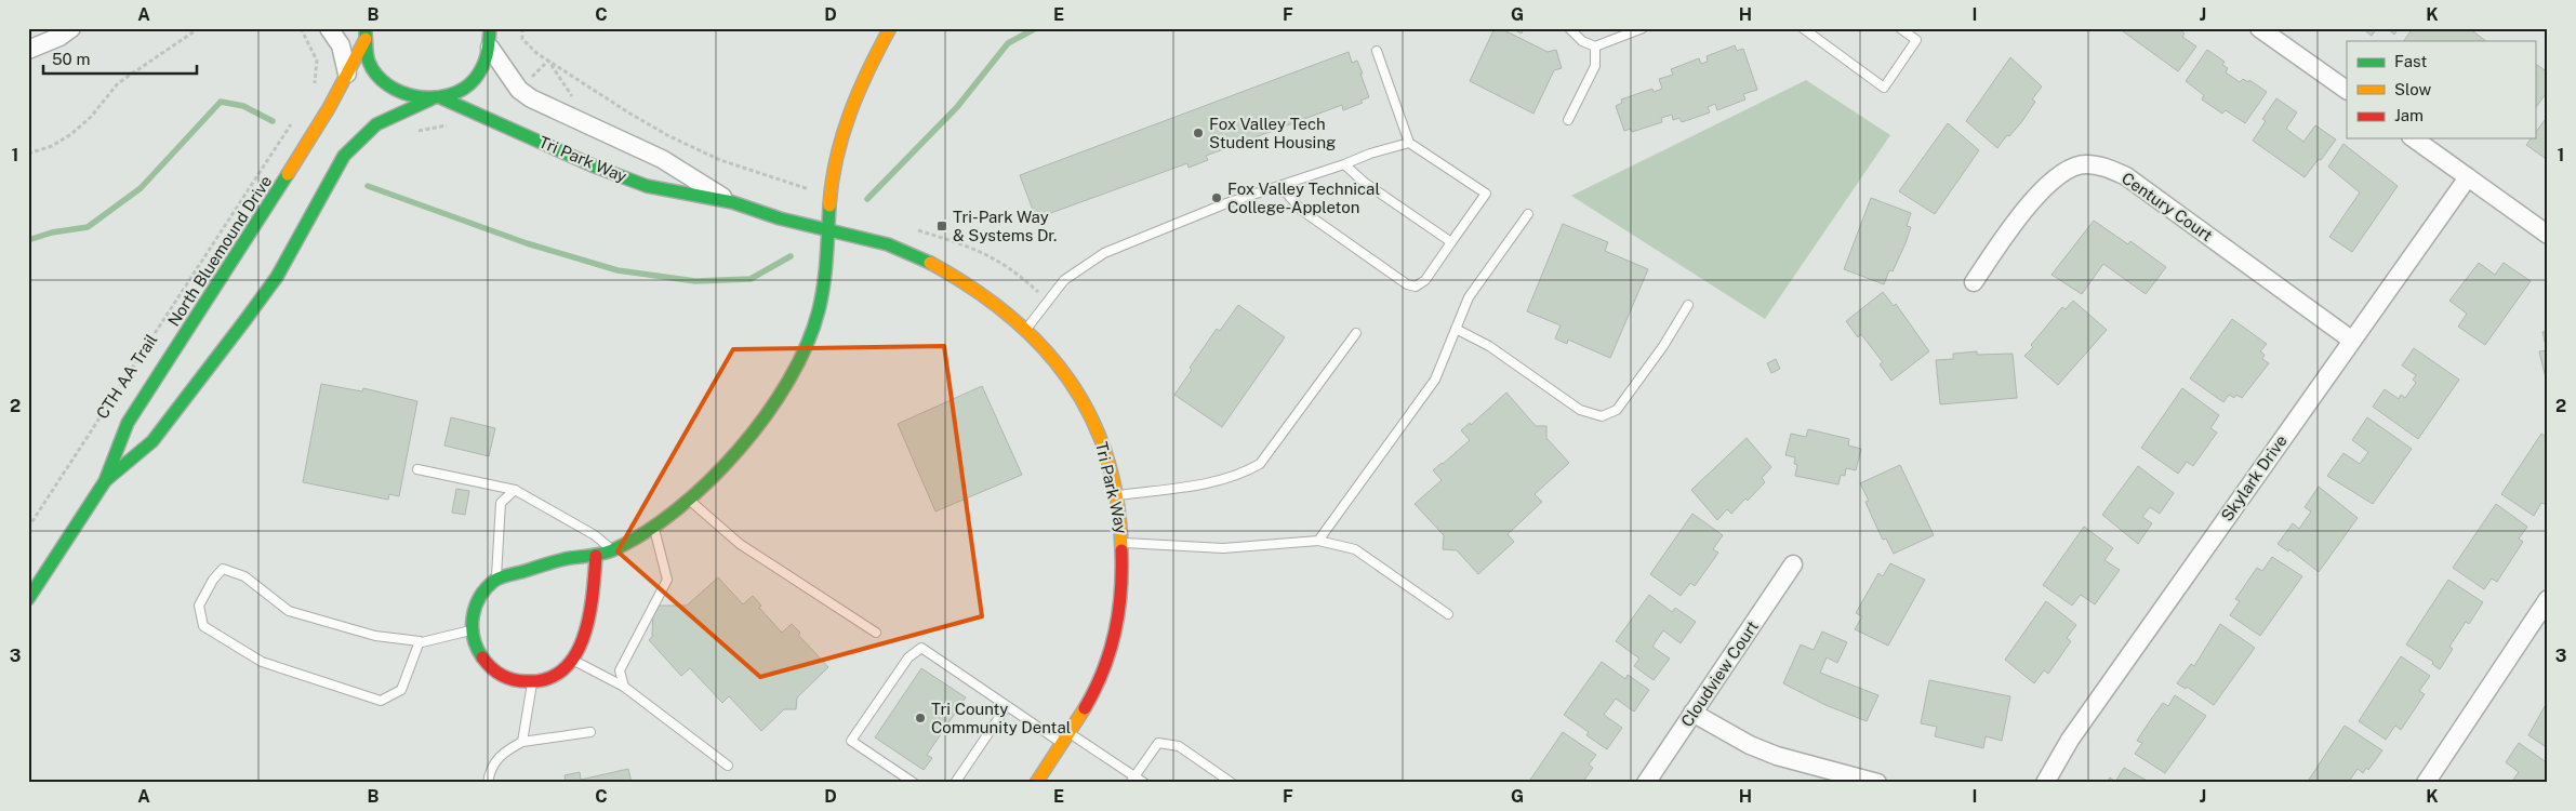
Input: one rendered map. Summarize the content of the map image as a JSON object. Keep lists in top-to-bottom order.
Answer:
{
  "streets": {
    "street": [
      "Tri Park Way",
      "Century Court",
      "North Bluemound Drive",
      "Skylark Drive",
      "Cloudview Court"
    ],
    "path": ["CTH AA Trail"]
  },
  "crossings": [
    ["Tri Park Way", "North Bluemound Drive"],
    ["Century Court", "Skylark Drive"]
  ],
  "places": {
    "other": ["Fox Valley Tech Student Housing", "Fox Valley Technical College-Appleton", "Tri County Community Dental"],
    "transit": ["Tri-Park Way & Systems Dr."]
  },
  "legend": ["Fast", "Slow", "Jam"],
  "scale_bar": "50 m",
  "grid": {
    "columns": [
      "A",
      "B",
      "C",
      "D",
      "E",
      "F",
      "G",
      "H",
      "I",
      "J",
      "K"
    ],
    "rows": ["1", "2", "3"]
  }
}
